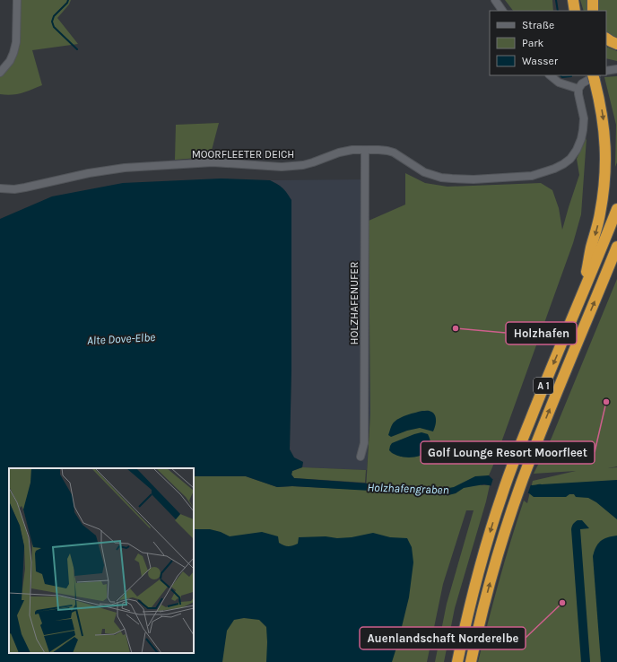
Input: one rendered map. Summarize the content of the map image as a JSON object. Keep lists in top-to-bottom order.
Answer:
{
  "streets": {
    "highway": ["A 1"],
    "street": ["MOORFLEETER DEICH", "HOLZHAFENUFER"]
  },
  "crossings": [
    ["MOORFLEETER DEICH", "HOLZHAFENUFER"]
  ],
  "water": ["Alte Dove-Elbe", "Holzhafengraben"],
  "places": ["Holzhafen", "Golf Lounge Resort Moorfleet", "Auenlandschaft Norderelbe"],
  "legend": ["Straße", "Park", "Wasser"]
}
